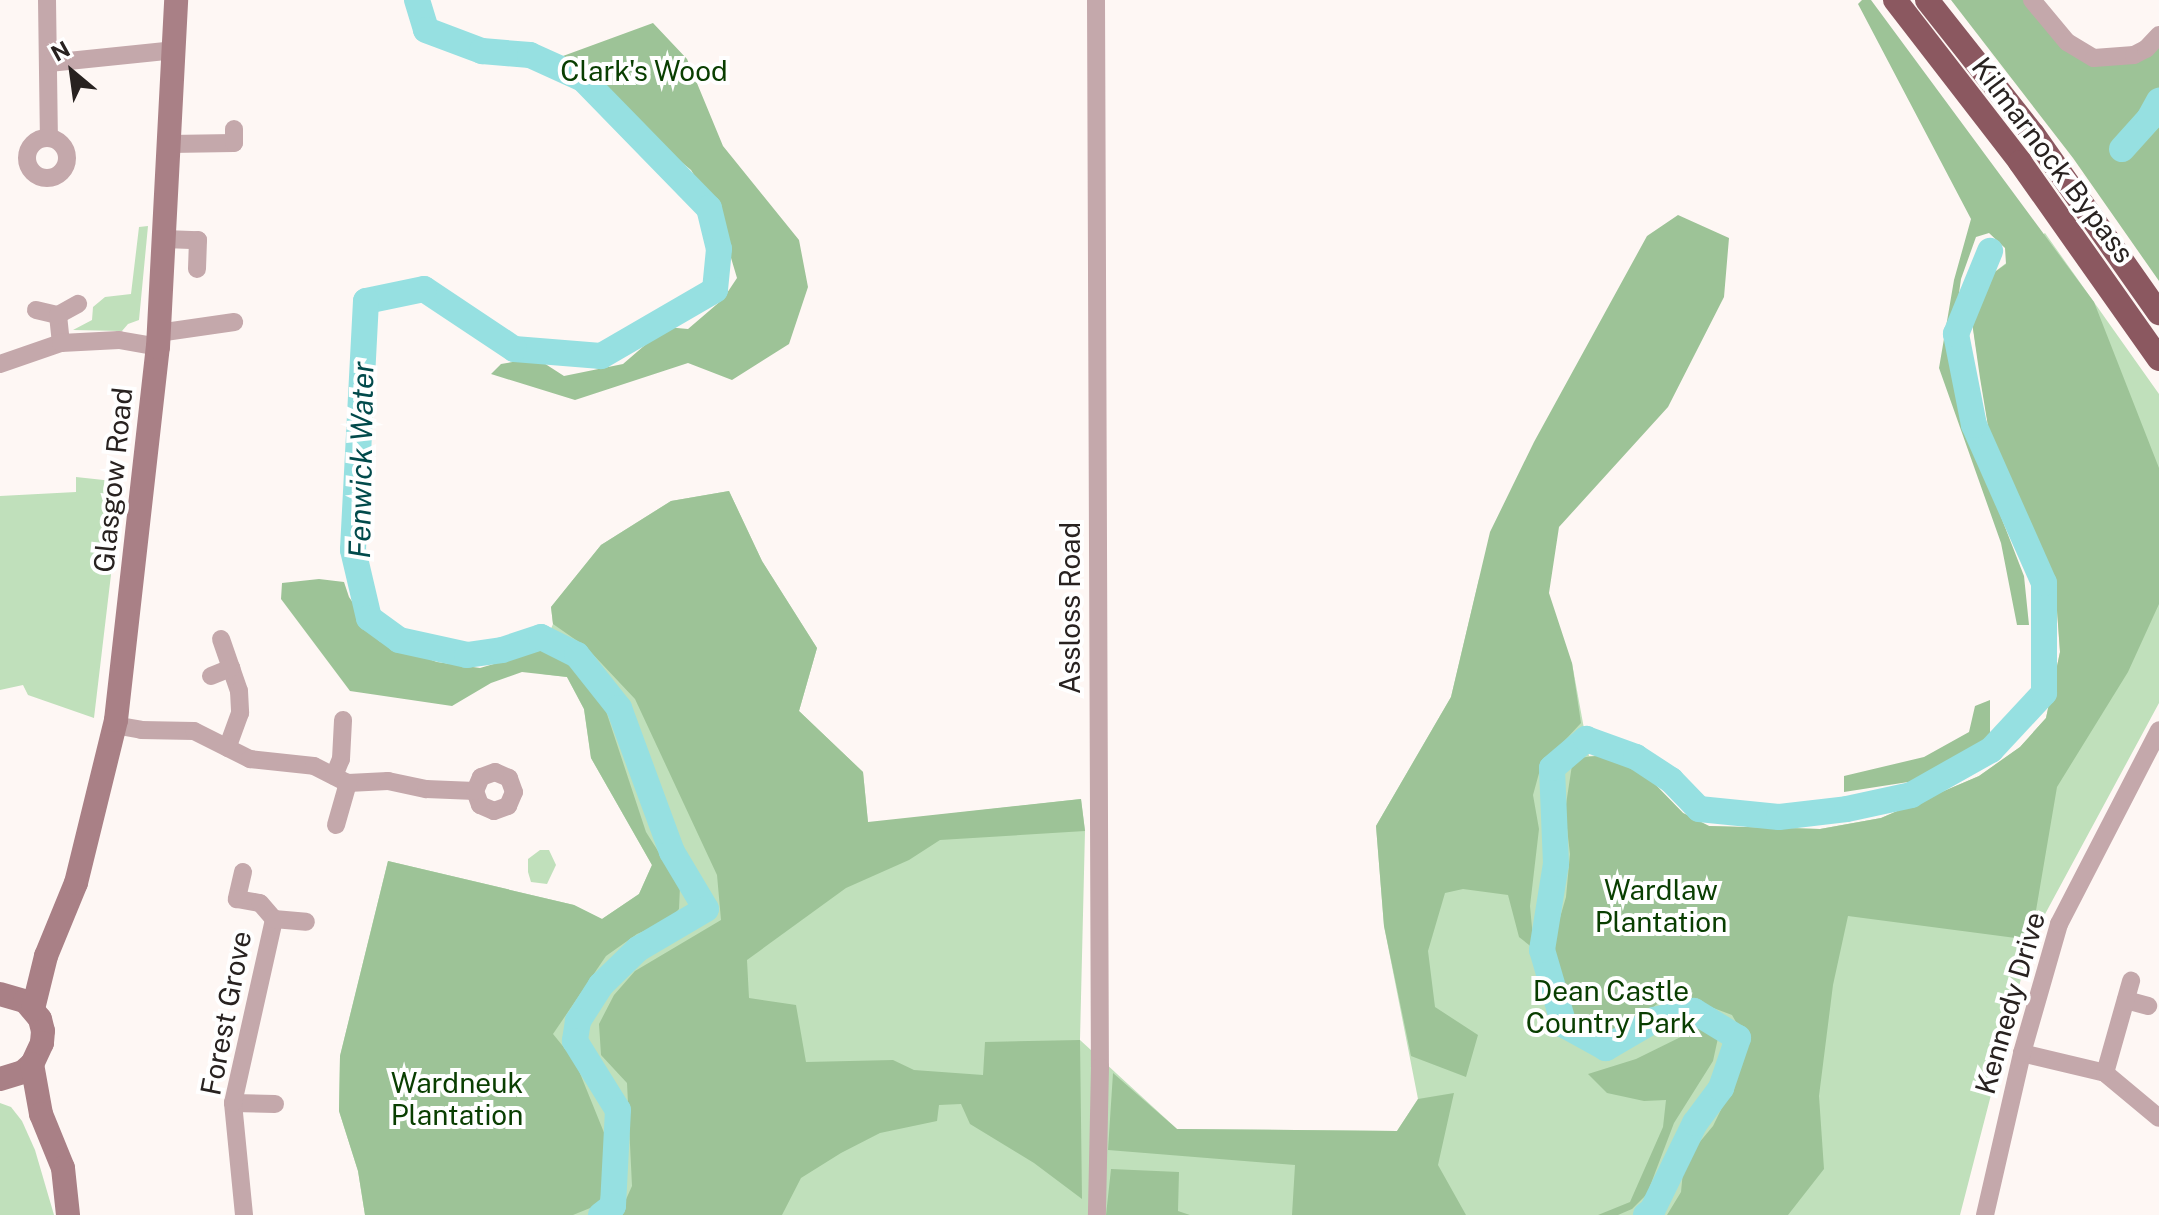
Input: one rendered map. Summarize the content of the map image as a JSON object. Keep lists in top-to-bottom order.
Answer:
{
  "streets": {
    "highway": ["Kilmarnock Bypass"],
    "main road": ["Glasgow Road"],
    "street": ["Assloss Road", "Kennedy Drive", "Forest Grove"]
  },
  "water": ["Fenwick Water"],
  "parks": [
    "Clark's Wood",
    "Wardlaw Plantation",
    "Dean Castle Country Park",
    "Wardneuk Plantation"
  ],
  "north": "top left"
}
